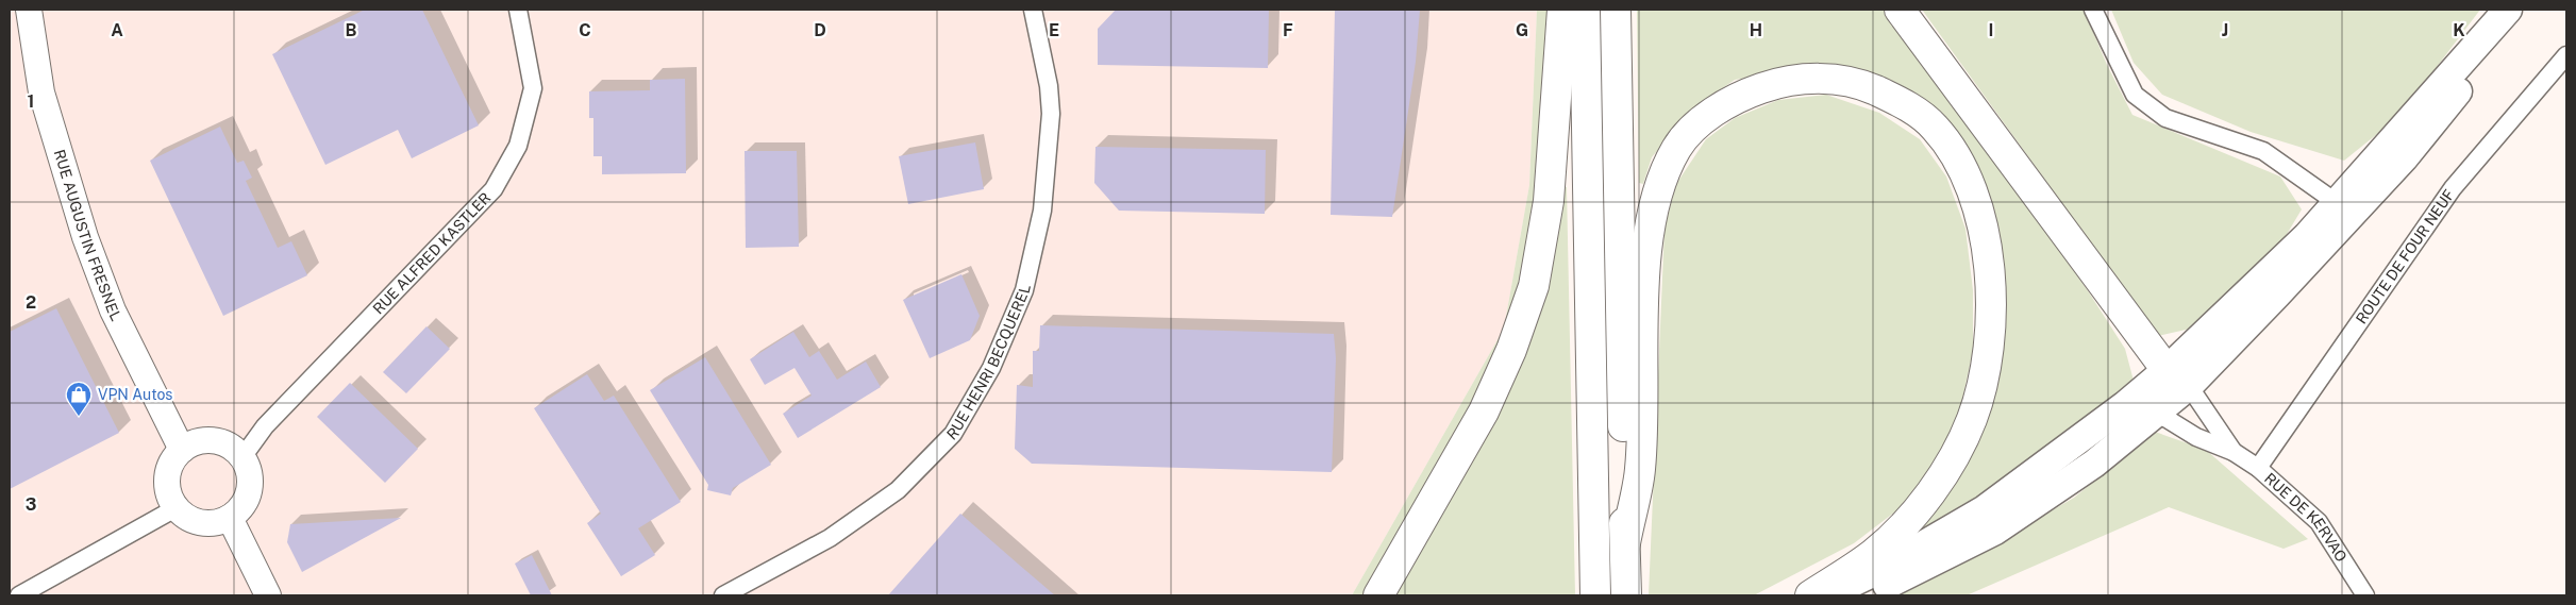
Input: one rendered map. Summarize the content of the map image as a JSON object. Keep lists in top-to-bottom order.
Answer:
{
  "streets": {
    "street": [
      "RUE AUGUSTIN FRESNEL",
      "RUE ALFRED KASTLER",
      "ROUTE DE FOUR NEUF",
      "RUE HENRI BECQUEREL",
      "RUE DE KERVAO"
    ]
  },
  "crossings": [
    ["RUE AUGUSTIN FRESNEL", "RUE ALFRED KASTLER"],
    ["ROUTE DE FOUR NEUF", "RUE DE KERVAO"]
  ],
  "places": {
    "shop": ["VPN Autos"]
  },
  "grid": {
    "columns": [
      "A",
      "B",
      "C",
      "D",
      "E",
      "F",
      "G",
      "H",
      "I",
      "J",
      "K"
    ],
    "rows": ["1", "2", "3"]
  }
}
